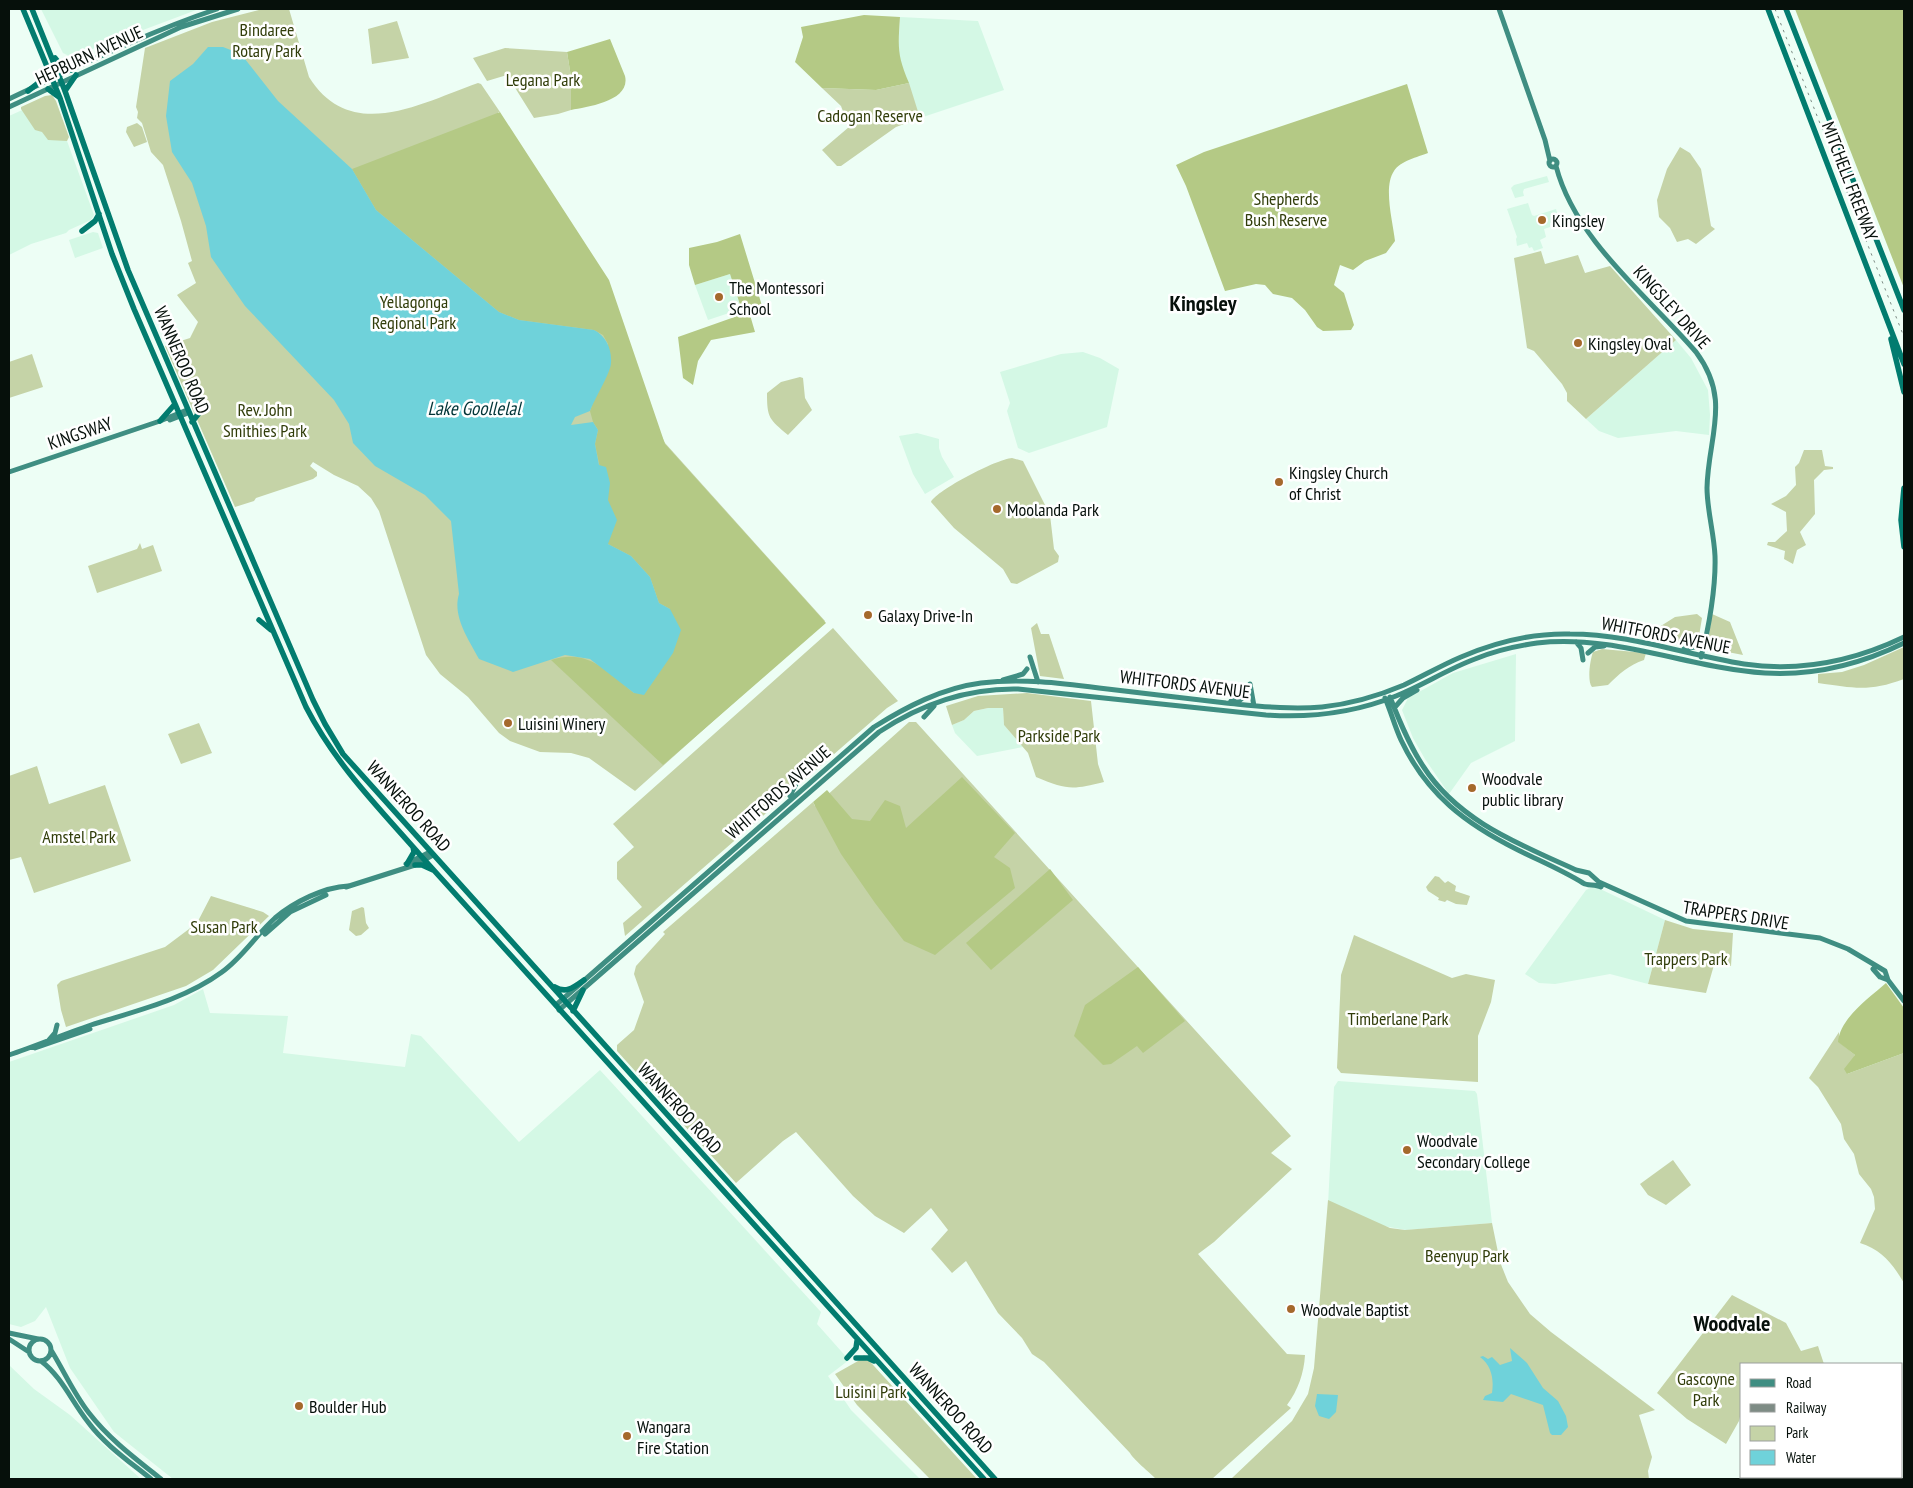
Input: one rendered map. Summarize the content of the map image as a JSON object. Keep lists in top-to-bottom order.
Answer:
{
  "streets": {
    "highway": ["MITCHELL FREEWAY", "WANNEROO ROAD"],
    "main road": [
      "HEPBURN AVENUE",
      "KINGSLEY DRIVE",
      "KINGSWAY",
      "WHITFORDS AVENUE",
      "TRAPPERS DRIVE"
    ]
  },
  "crossings": [
    ["HEPBURN AVENUE", "WANNEROO ROAD"],
    ["KINGSLEY DRIVE", "WHITFORDS AVENUE"],
    ["WANNEROO ROAD", "KINGSWAY"],
    ["WANNEROO ROAD", "WHITFORDS AVENUE"]
  ],
  "districts": ["Kingsley", "Woodvale"],
  "water": ["Lake Goollelal"],
  "parks": [
    "Bindaree Rotary Park",
    "Legana Park",
    "Cadogan Reserve",
    "Shepherds Bush Reserve",
    "Yellagonga Regional Park",
    "Rev. John Smithies Park",
    "Parkside Park",
    "Amstel Park",
    "Susan Park",
    "Trappers Park",
    "Timberlane Park",
    "Beenyup Park",
    "Gascoyne Park",
    "Luisini Park"
  ],
  "places": [
    "Kingsley",
    "The Montessori School",
    "Kingsley Oval",
    "Kingsley Church of Christ",
    "Moolanda Park",
    "Galaxy Drive-In",
    "Luisini Winery",
    "Woodvale public library",
    "Woodvale Secondary College",
    "Woodvale Baptist",
    "Boulder Hub",
    "Wangara Fire Station"
  ],
  "legend": [
    "Road",
    "Railway",
    "Park",
    "Water"
  ]
}
